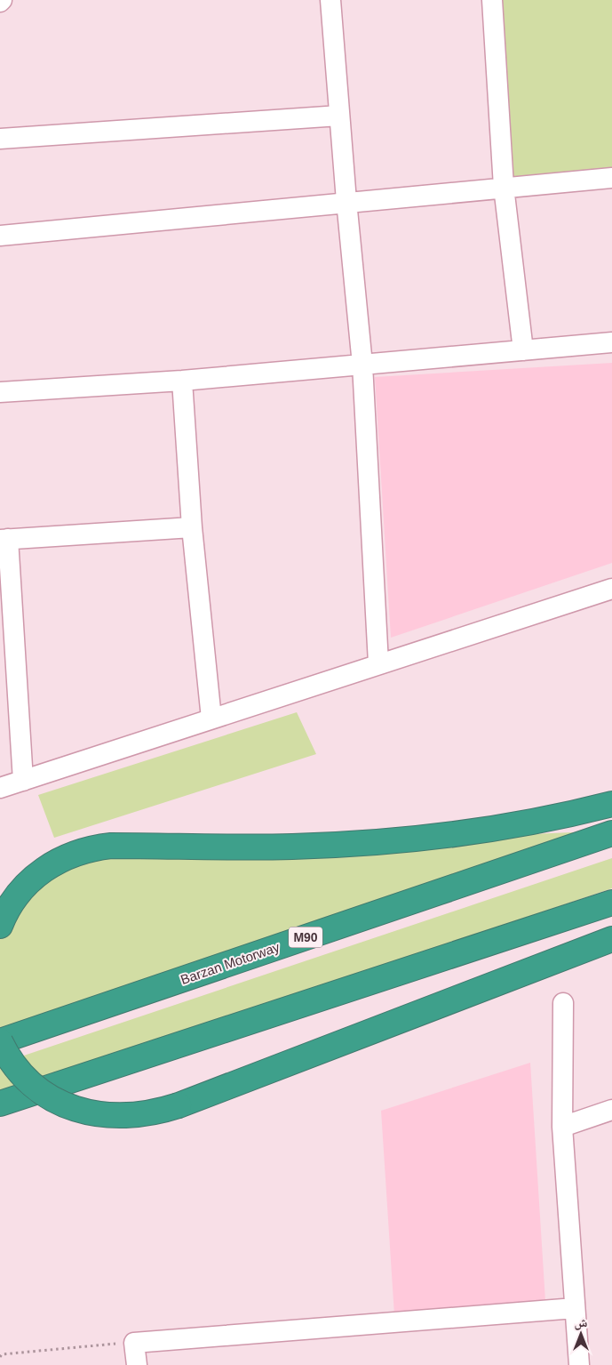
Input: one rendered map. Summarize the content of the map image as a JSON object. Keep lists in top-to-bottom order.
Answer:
{
  "streets": {
    "highway": ["M90", "Barzan Motorway"]
  },
  "north": "top"
}
